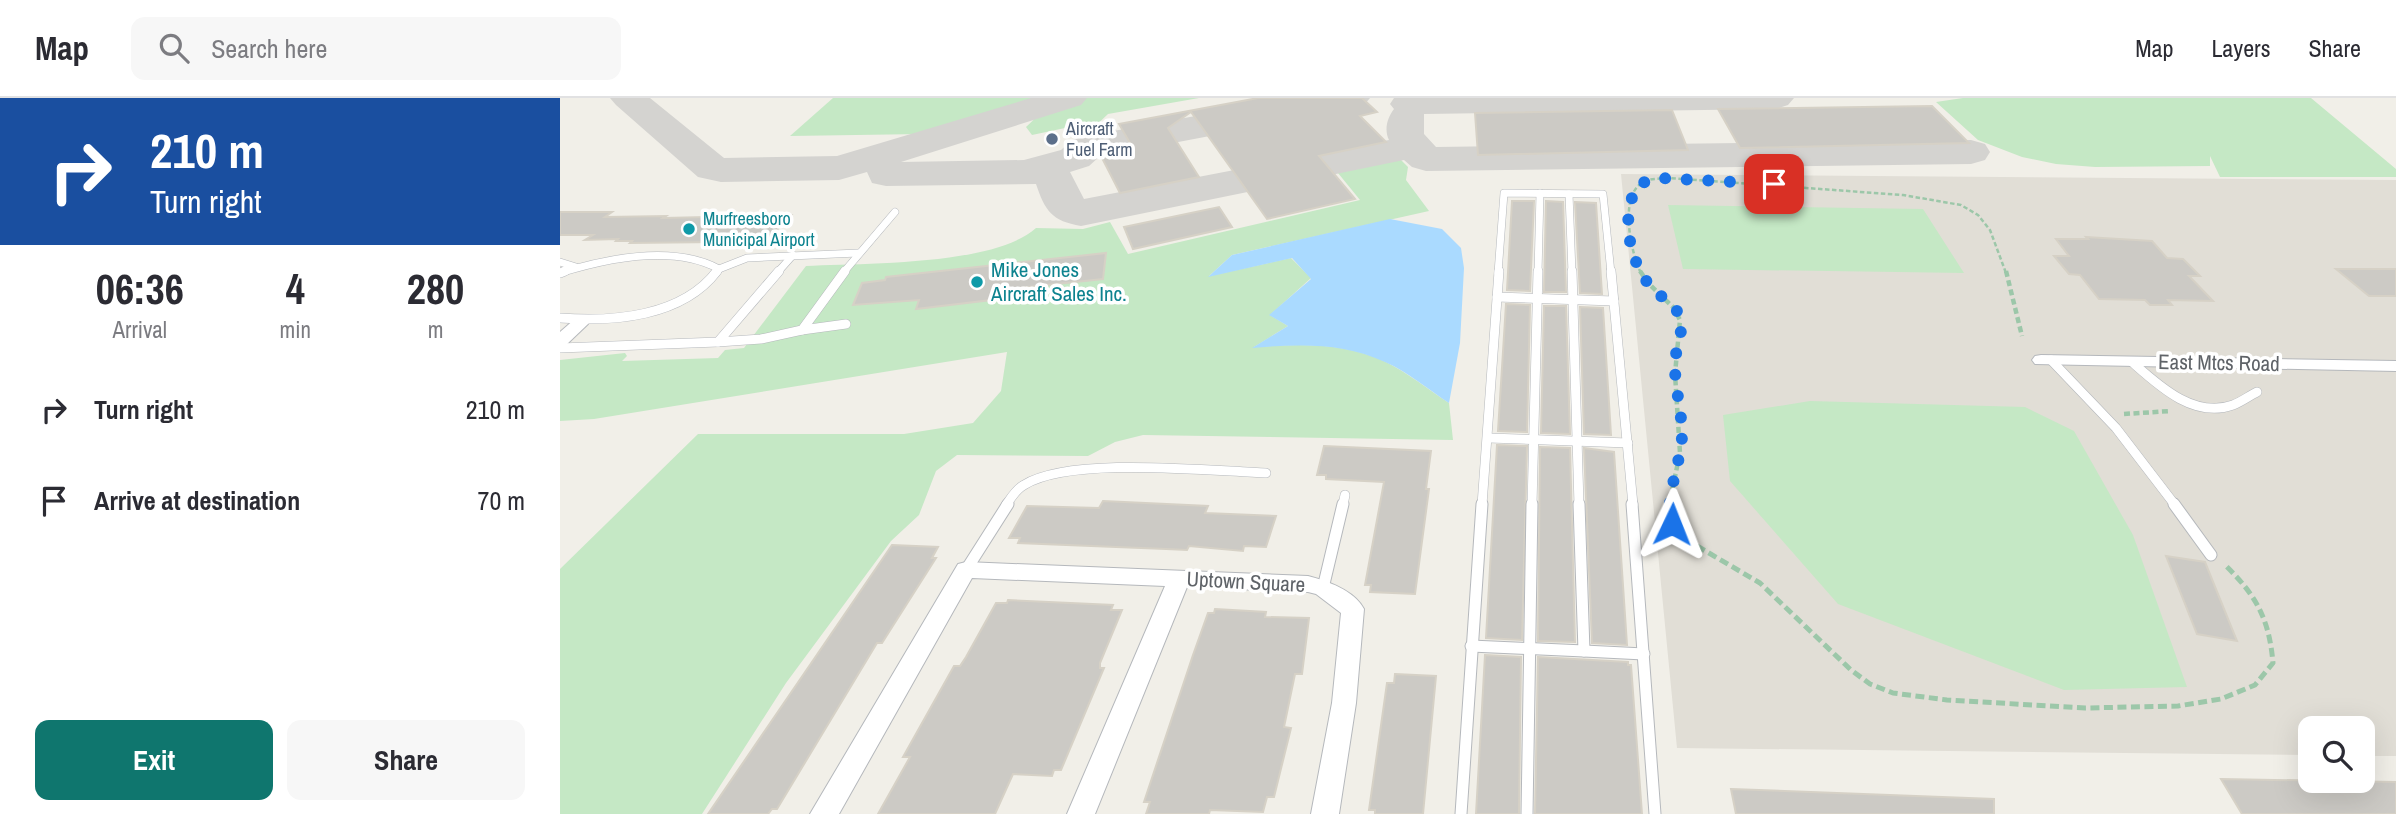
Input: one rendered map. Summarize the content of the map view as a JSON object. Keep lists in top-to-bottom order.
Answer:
{
  "streets": {
    "street": ["East Mtcs Road", "Uptown Square"]
  },
  "places": ["Aircraft Fuel Farm", "Murfreesboro Municipal Airport", "Mike Jones Aircraft Sales Inc."],
  "page": {
    "header": "Map",
    "search": "Search here",
    "nav": ["Map", "Layers", "Share"],
    "turn": ["210 m", "Turn right"],
    "eta": [
      "06:36",
      "Arrival",
      "4",
      "min",
      "280",
      "m"
    ],
    "list": [
      {
        "name": "Turn right",
        "value": "210 m"
      },
      {
        "name": "Arrive at destination",
        "value": "70 m"
      }
    ],
    "buttons": ["Exit", "Share"]
  }
}
